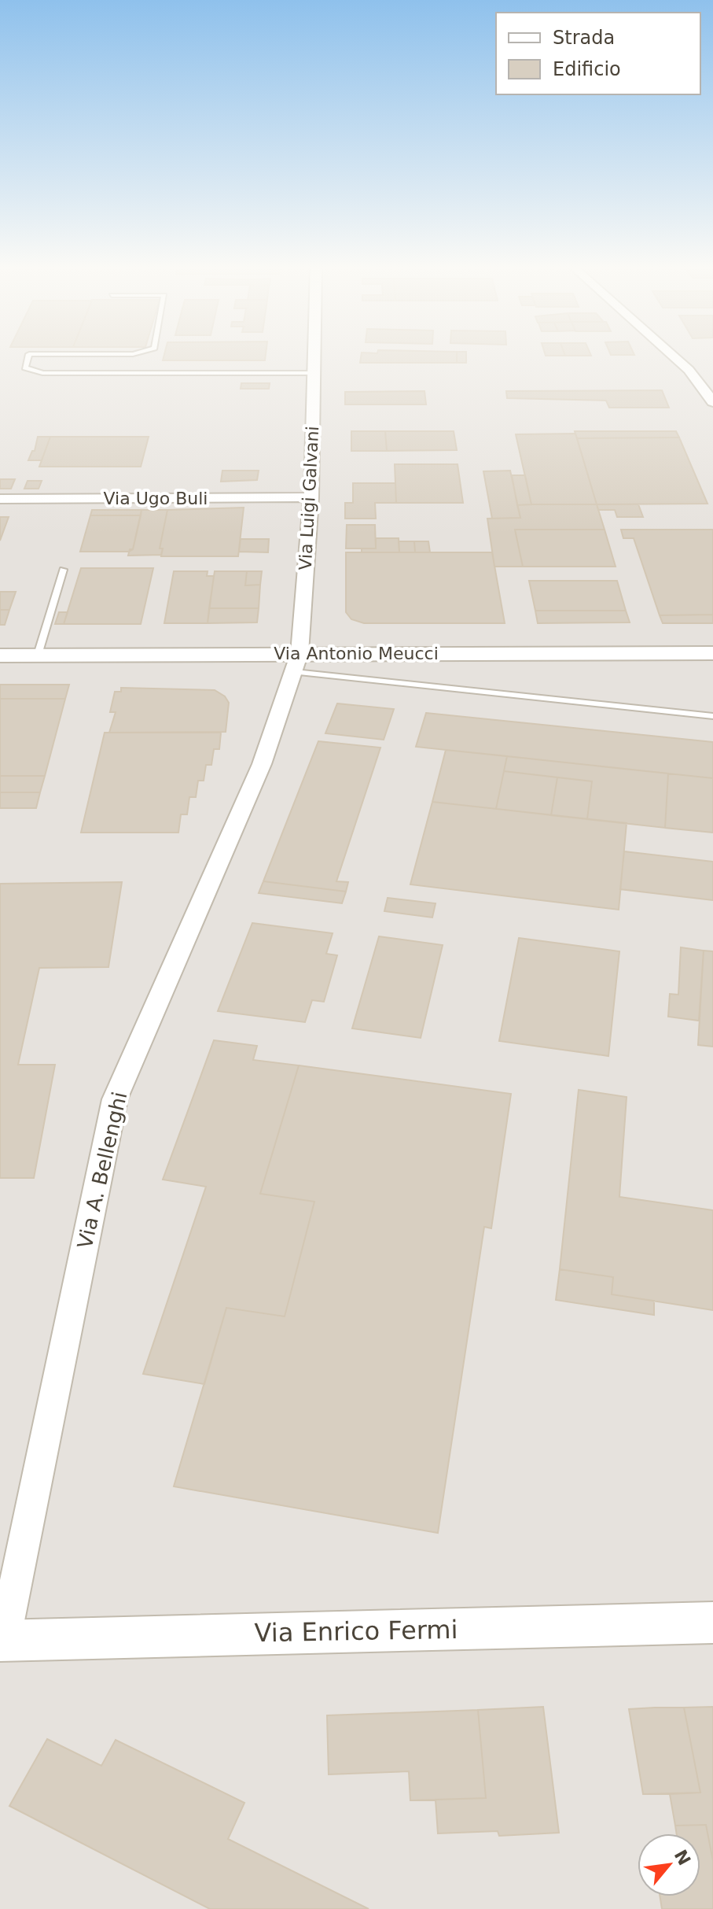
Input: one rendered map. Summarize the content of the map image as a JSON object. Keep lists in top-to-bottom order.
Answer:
{
  "streets": {
    "street": [
      "Via Ugo Buli",
      "Via Luigi Galvani",
      "Via Antonio Meucci",
      "Via A. Bellenghi",
      "Via Enrico Fermi"
    ]
  },
  "crossings": [
    ["Via Ugo Buli", "Via Luigi Galvani"],
    ["Via Luigi Galvani", "Via Antonio Meucci"],
    ["Via Luigi Galvani", "Via A. Bellenghi"],
    ["Via Antonio Meucci", "Via A. Bellenghi"],
    ["Via A. Bellenghi", "Via Enrico Fermi"]
  ],
  "legend": ["Strada", "Edificio"],
  "north": "top right"
}
